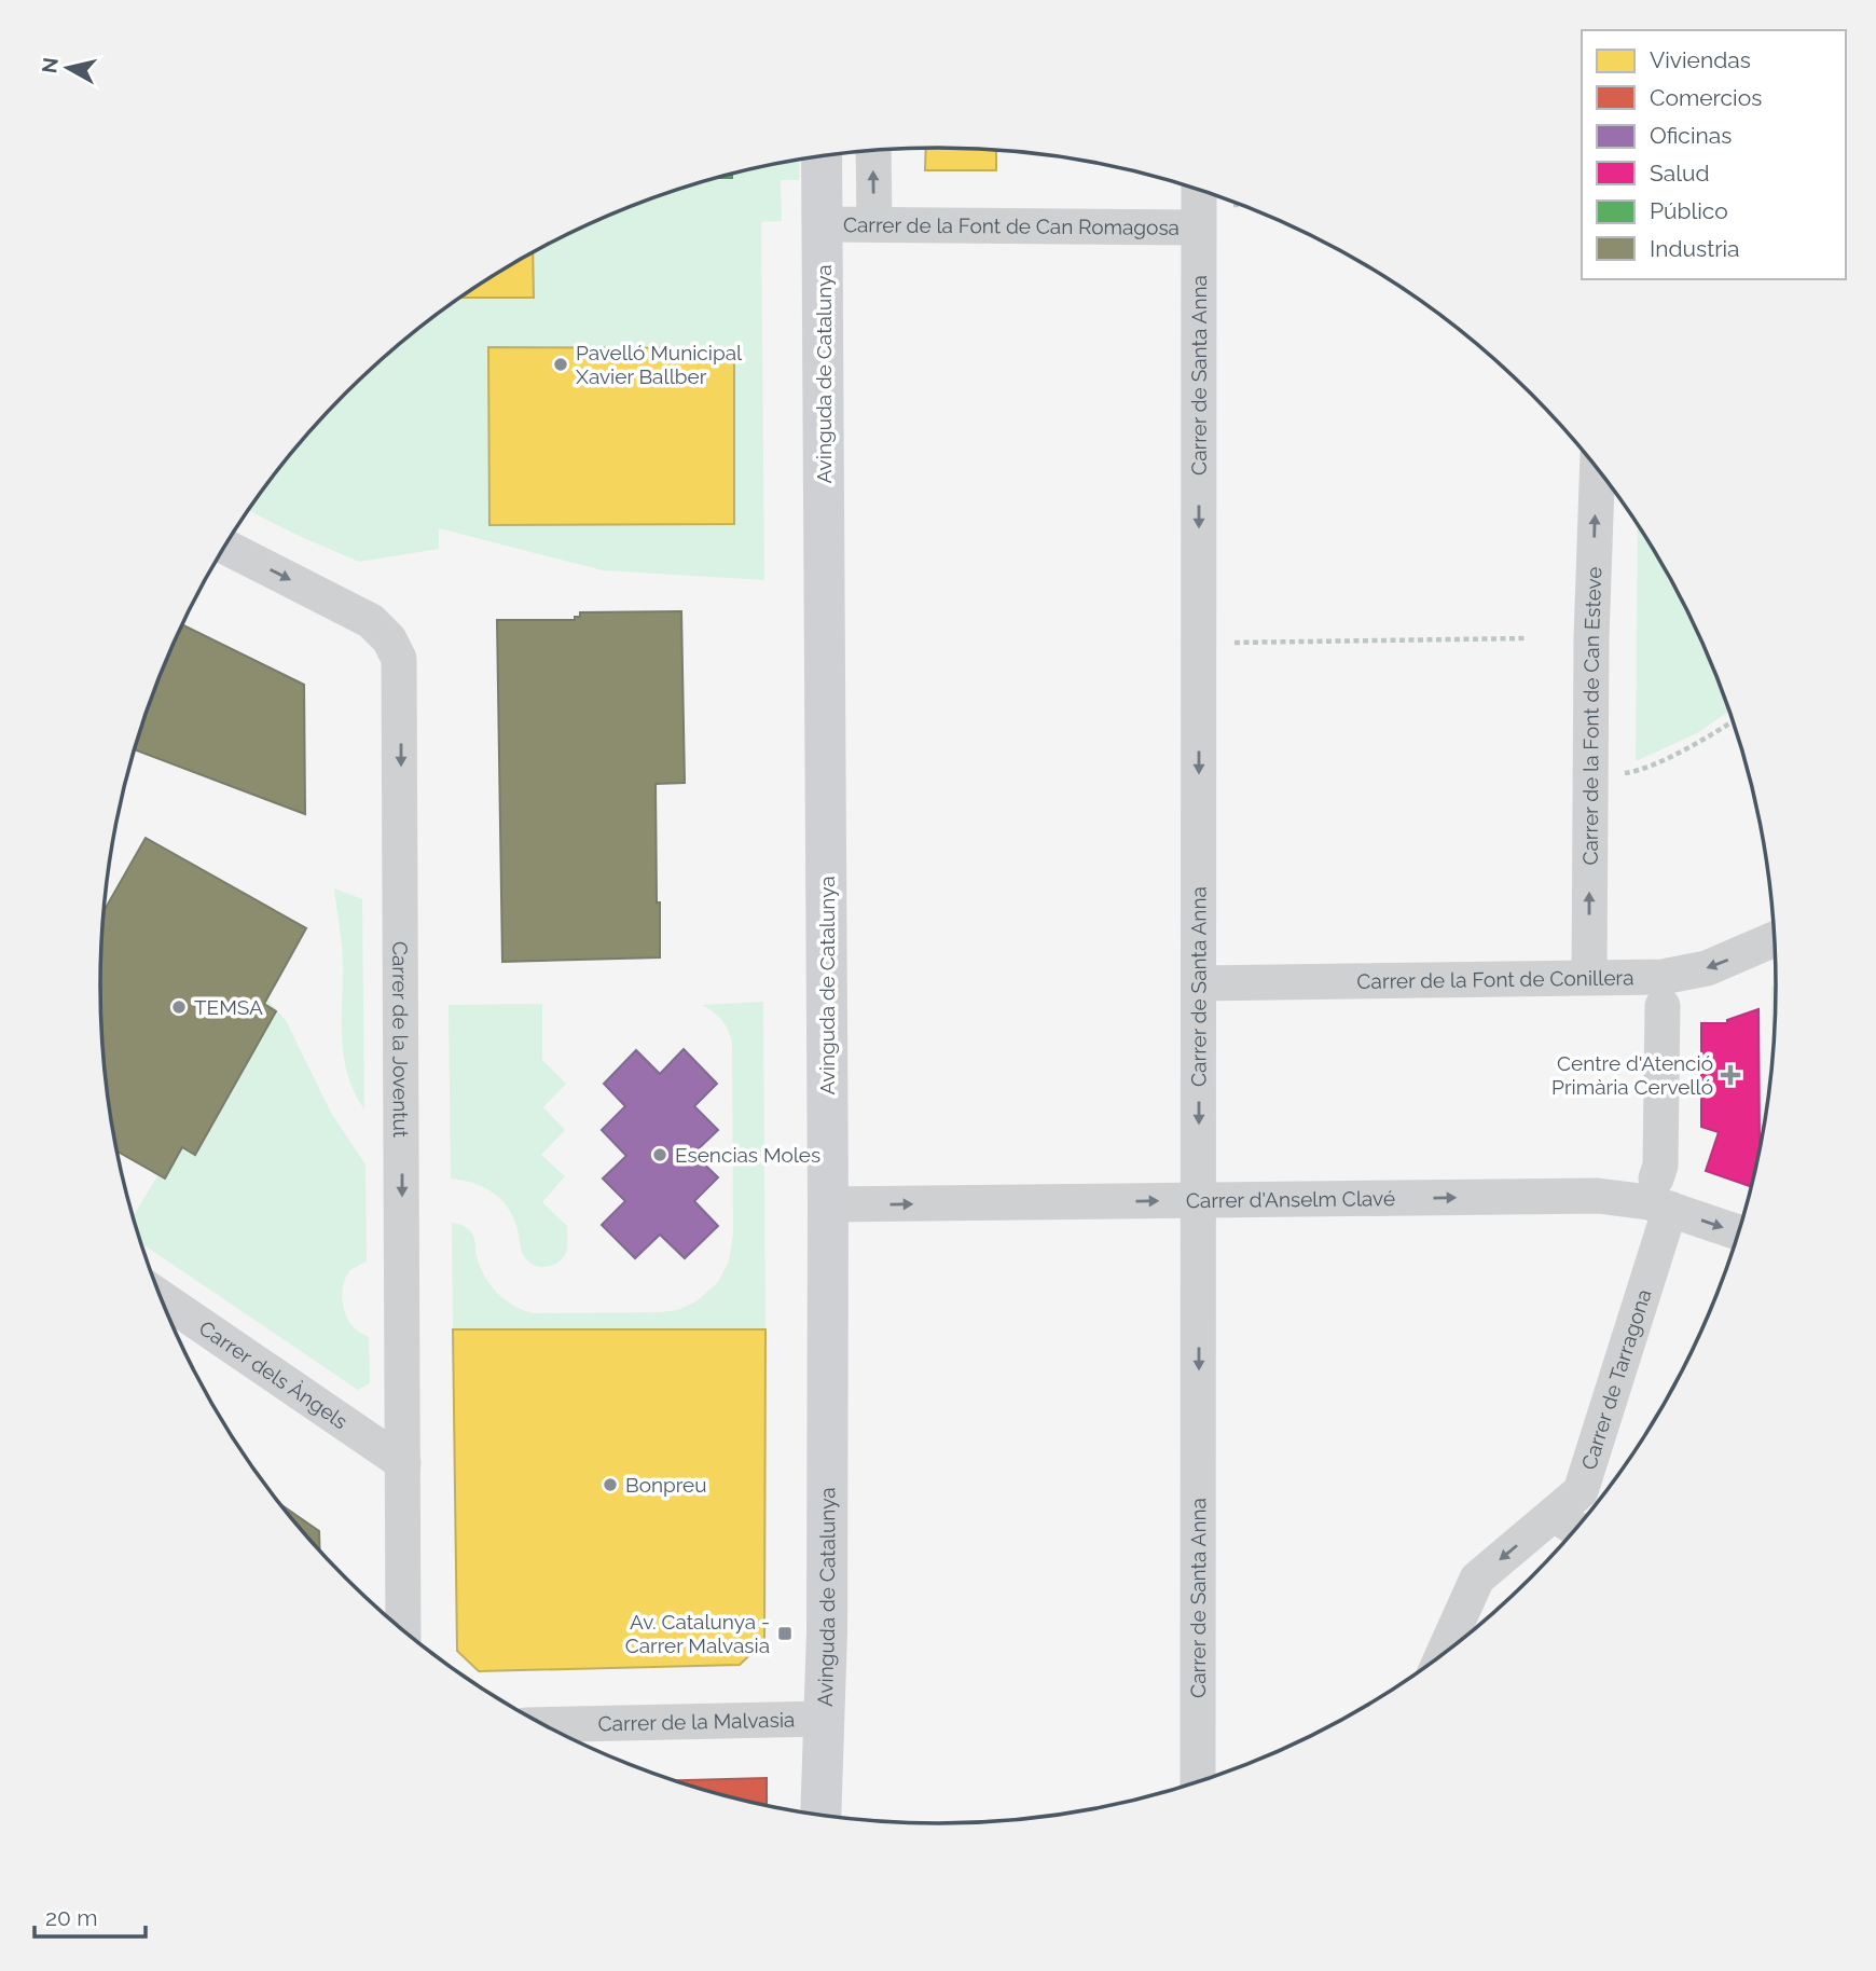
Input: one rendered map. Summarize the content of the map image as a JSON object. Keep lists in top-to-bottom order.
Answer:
{
  "streets": {
    "street": [
      "Carrer de la Font de Can Romagosa",
      "Avinguda de Catalunya",
      "Carrer de Santa Anna",
      "Carrer de la Font de Can Esteve",
      "Carrer de la Font de Conillera",
      "Carrer de la Joventut",
      "Carrer d'Anselm Clavé",
      "Carrer dels Àngels",
      "Carrer de Tarragona",
      "Carrer de la Malvasia"
    ]
  },
  "crossings": [
    ["Carrer de la Font de Can Romagosa", "Avinguda de Catalunya"],
    ["Carrer de la Font de Can Romagosa", "Carrer de Santa Anna"],
    ["Avinguda de Catalunya", "Carrer d'Anselm Clavé"],
    ["Avinguda de Catalunya", "Carrer de la Malvasia"],
    ["Carrer de Santa Anna", "Carrer de la Font de Conillera"],
    ["Carrer de Santa Anna", "Carrer d'Anselm Clavé"],
    ["Carrer de la Font de Can Esteve", "Carrer de la Font de Conillera"],
    ["Carrer de la Joventut", "Carrer dels Àngels"],
    ["Carrer d'Anselm Clavé", "Carrer de Tarragona"]
  ],
  "one_way": [
    "Carrer de Santa Anna",
    "Carrer de la Font de Can Esteve",
    "Carrer de la Joventut",
    "Carrer d'Anselm Clavé"
  ],
  "places": {
    "other": [
      "Pavelló Municipal Xavier Ballber",
      "TEMSA",
      "Esencias Moles",
      "Bonpreu"
    ],
    "health": ["Centre d'Atenció Primària Cervelló"],
    "transit": ["Av. Catalunya - Carrer Malvasia"]
  },
  "legend": [
    "Viviendas",
    "Comercios",
    "Oficinas",
    "Salud",
    "Público",
    "Industria"
  ],
  "scale_bar": "20 m",
  "north": "left"
}
